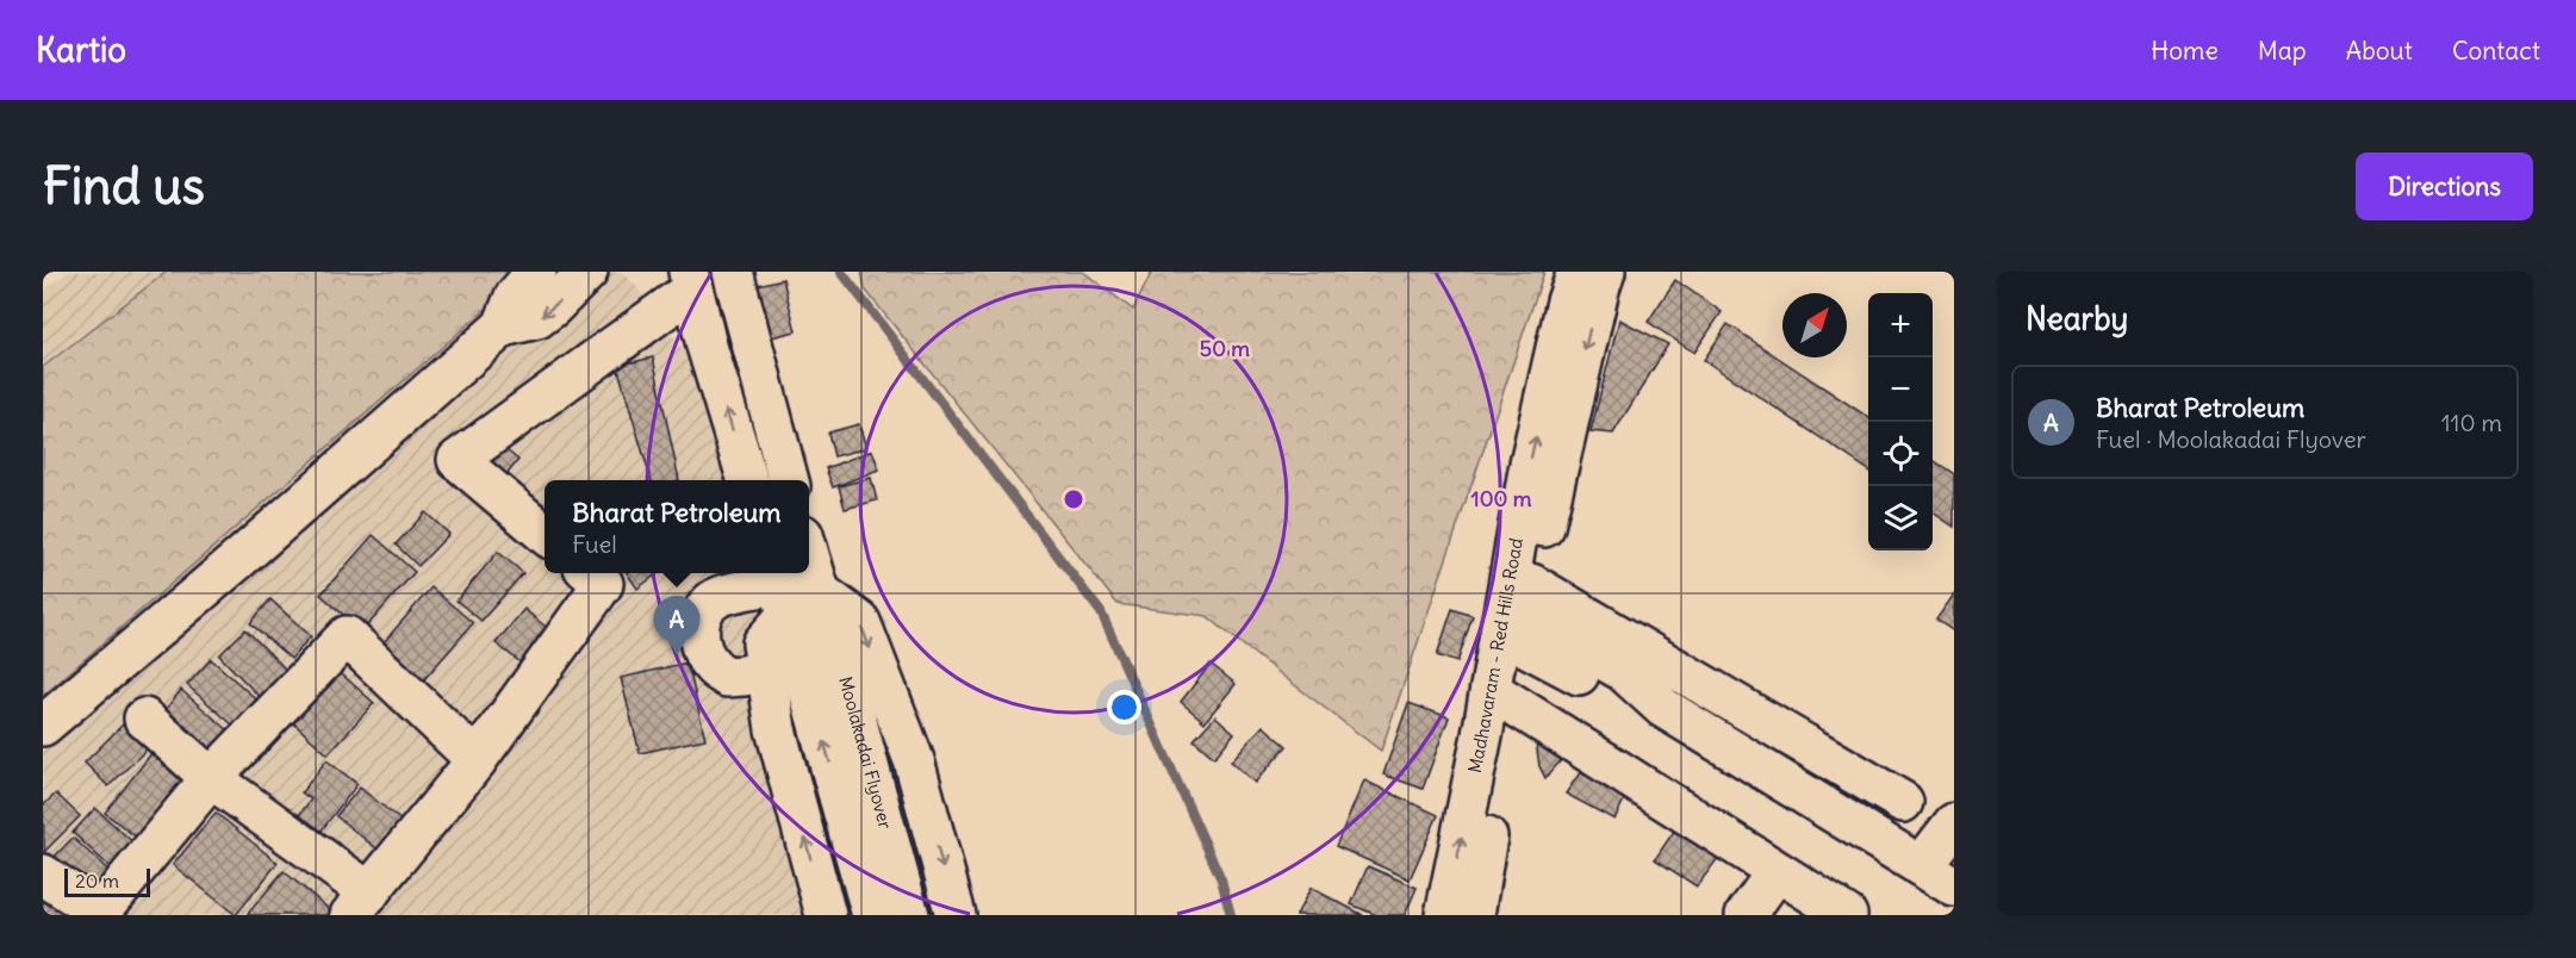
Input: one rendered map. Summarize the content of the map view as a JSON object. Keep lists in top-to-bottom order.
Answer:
{
  "streets": {
    "street": ["Madhavaram - Red Hills Road", "Moolakadai Flyover"]
  },
  "scale_bar": "20 m",
  "north": "top right",
  "page": {
    "header": "Kartio",
    "nav": [
      "Home",
      "Map",
      "About",
      "Contact"
    ],
    "buttons": "Directions",
    "title": "Find us",
    "heading": "Nearby",
    "map_buttons": ["+", "−"],
    "list": [
      {
        "mark": "A",
        "name": "Bharat Petroleum",
        "note": "Fuel · Moolakadai Flyover",
        "value": "110 m"
      }
    ],
    "popup": ["Bharat Petroleum", "Fuel"],
    "pins": "A",
    "scale": "20 m"
  },
  "rings": ["50 m", "100 m"]
}
